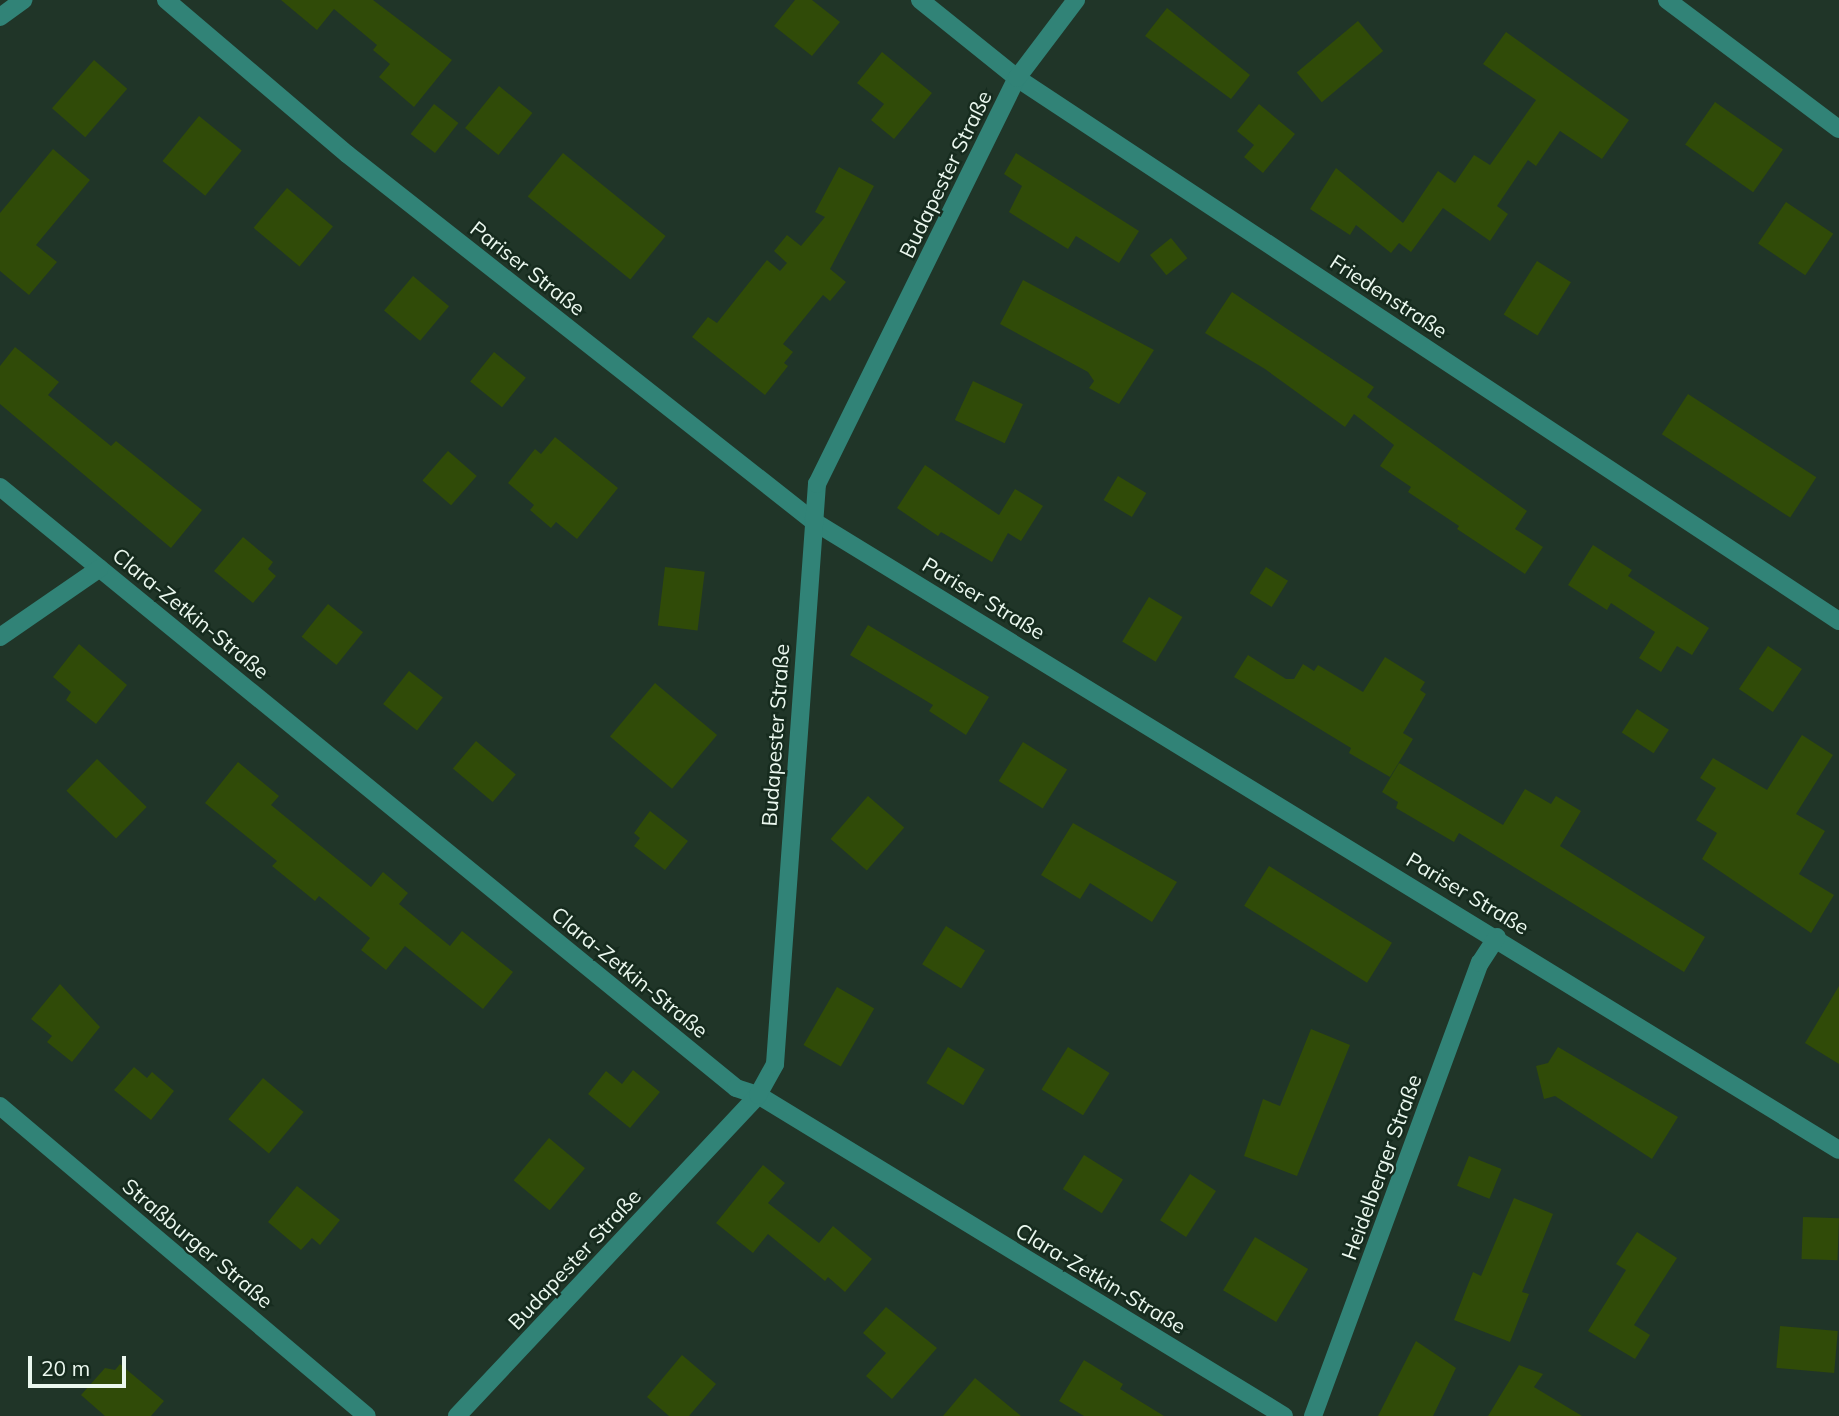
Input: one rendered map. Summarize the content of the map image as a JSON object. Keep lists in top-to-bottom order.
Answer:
{
  "streets": {
    "street": [
      "Budapester Straße",
      "Pariser Straße",
      "Friedenstraße",
      "Clara-Zetkin-Straße",
      "Heidelberger Straße",
      "Straßburger Straße"
    ]
  },
  "crossings": [
    ["Budapester Straße", "Pariser Straße"],
    ["Budapester Straße", "Friedenstraße"],
    ["Budapester Straße", "Clara-Zetkin-Straße"],
    ["Pariser Straße", "Heidelberger Straße"]
  ],
  "scale_bar": "20 m"
}
